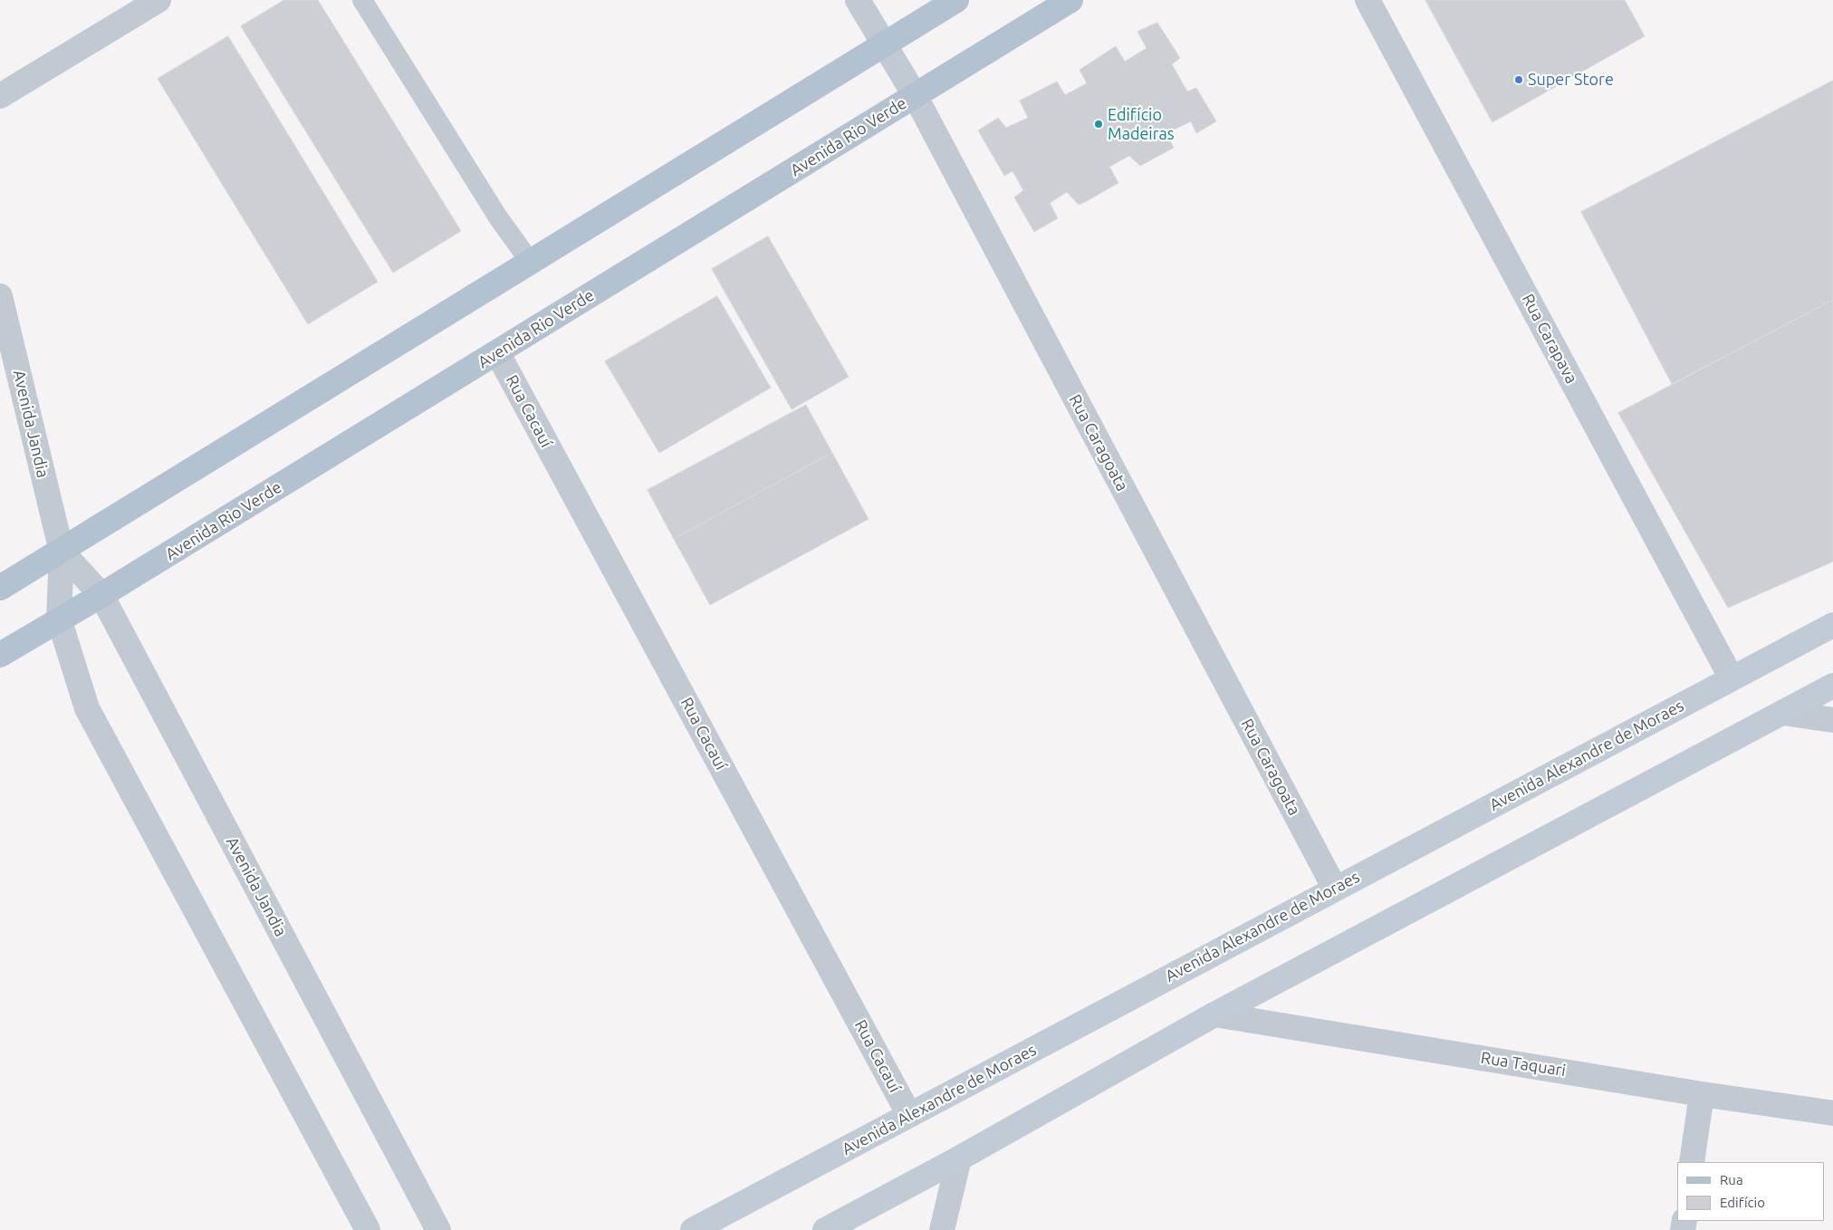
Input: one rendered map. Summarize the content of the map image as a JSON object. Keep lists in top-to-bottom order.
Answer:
{
  "streets": {
    "main road": ["Avenida Rio Verde", "Avenida Alexandre de Moraes"],
    "street": [
      "Rua Carapava",
      "Rua Cacauí",
      "Avenida Jandia",
      "Rua Caragoata",
      "Rua Taquari"
    ]
  },
  "crossings": [
    ["Avenida Rio Verde", "Rua Cacauí"],
    ["Avenida Rio Verde", "Avenida Jandia"],
    ["Avenida Rio Verde", "Rua Caragoata"],
    ["Rua Carapava", "Avenida Alexandre de Moraes"],
    ["Rua Cacauí", "Avenida Alexandre de Moraes"],
    ["Rua Caragoata", "Avenida Alexandre de Moraes"]
  ],
  "places": ["Super Store", "Edifício Madeiras"],
  "legend": ["Rua", "Edifício"]
}
